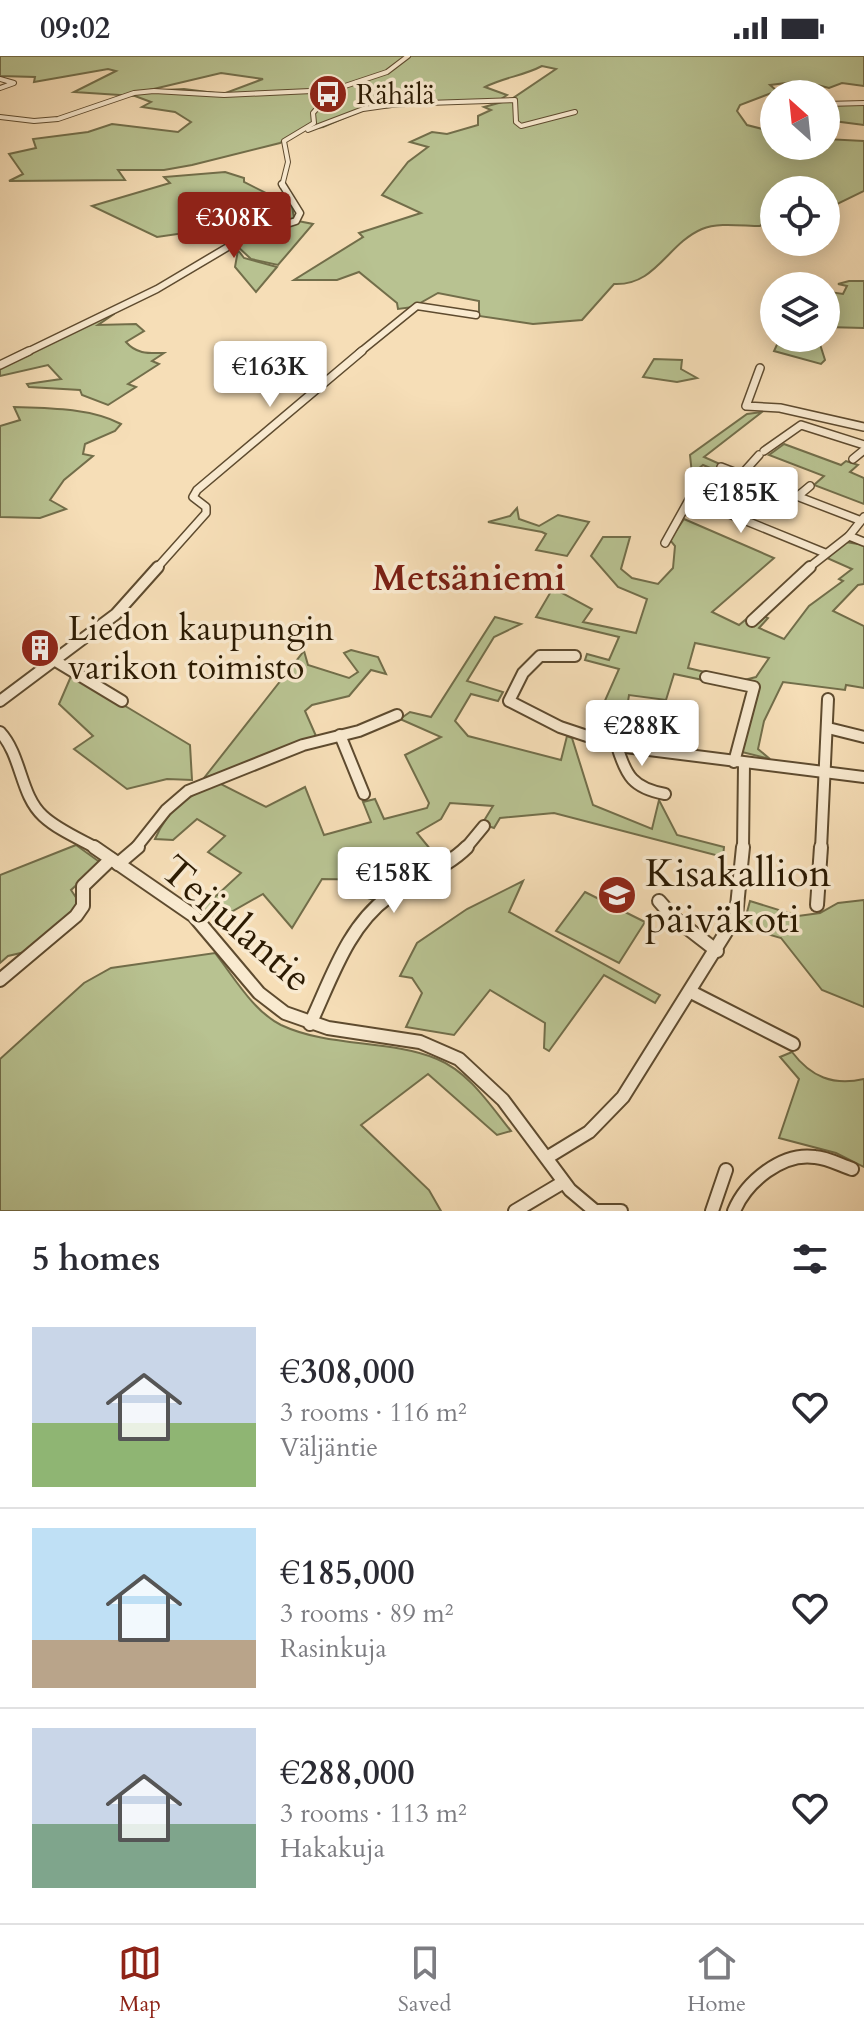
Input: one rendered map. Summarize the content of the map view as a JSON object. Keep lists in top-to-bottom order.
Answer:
{
  "streets": {
    "street": ["Teijulantie"]
  },
  "districts": ["Metsäniemi"],
  "places": {
    "bus stop": ["Rähälä"],
    "building": ["Liedon kaupungin varikon toimisto"],
    "school or university": ["Kisakallion päiväkoti"]
  },
  "north": "top left",
  "page": {
    "status": "09:02",
    "price": [
      "€308K",
      "€163K",
      "€185K",
      "€288K",
      "€158K"
    ],
    "heading": "5 homes",
    "list": [
      {
        "name": "€308,000",
        "note": "3 rooms · 116 m² · Väljäntie"
      },
      {
        "name": "€185,000",
        "note": "3 rooms · 89 m² · Rasinkuja"
      },
      {
        "name": "€288,000",
        "note": "3 rooms · 113 m² · Hakakuja"
      }
    ],
    "tabs": ["Map", "Saved", "Home"]
  }
}
